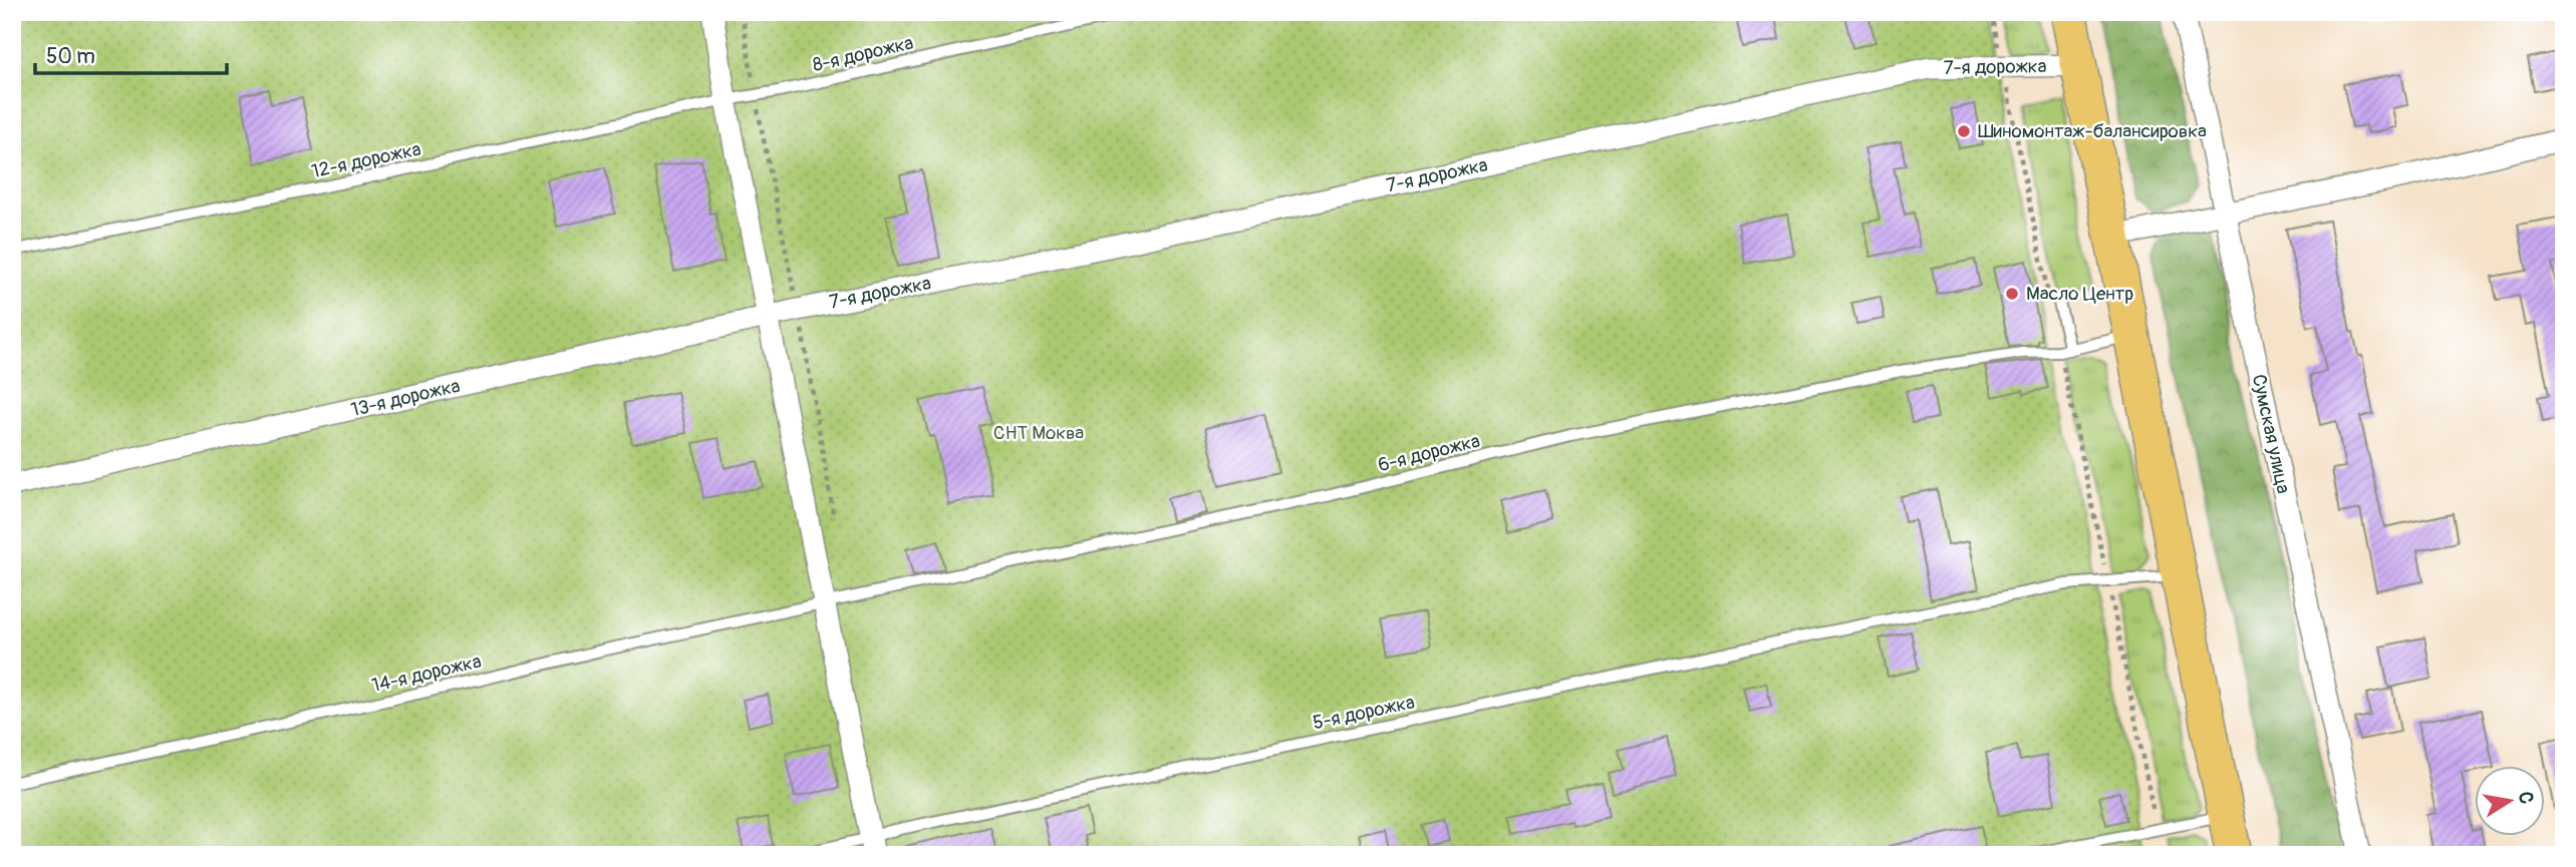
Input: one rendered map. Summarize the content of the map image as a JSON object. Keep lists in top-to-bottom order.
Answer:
{
  "streets": {
    "street": ["7-я дорожка", "13-я дорожка", "Сумская улица"],
    "lane": [
      "8-я дорожка",
      "12-я дорожка",
      "6-я дорожка",
      "14-я дорожка",
      "5-я дорожка"
    ]
  },
  "crossings": [
    ["8-я дорожка", "12-я дорожка"],
    ["7-я дорожка", "13-я дорожка"],
    ["6-я дорожка", "14-я дорожка"]
  ],
  "parks": ["СНТ Моква"],
  "places": ["Шиномонтаж-балансировка", "Масло Центр"],
  "scale_bar": "50 m",
  "north": "right"
}
